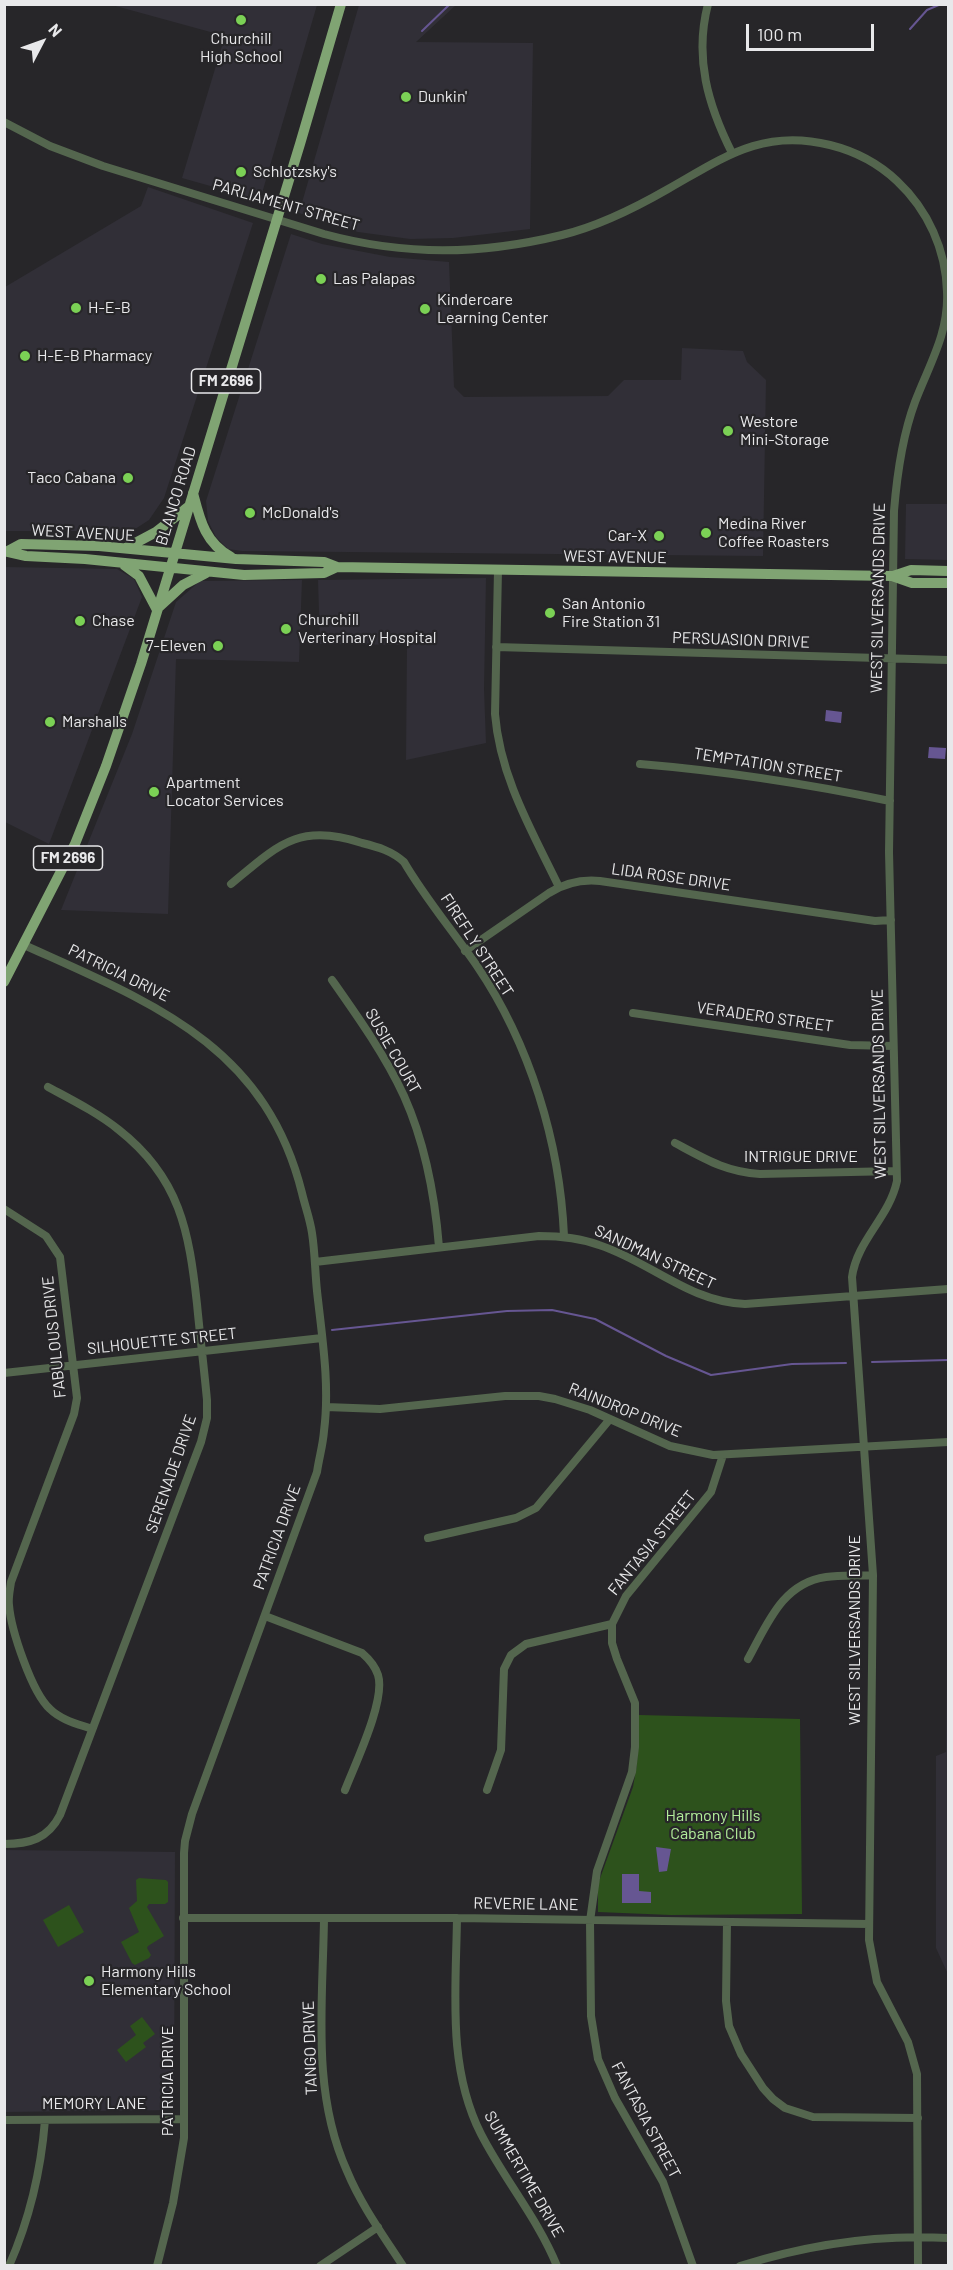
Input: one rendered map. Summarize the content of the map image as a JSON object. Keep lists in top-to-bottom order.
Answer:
{
  "streets": {
    "main road": ["FM 2696", "BLANCO ROAD", "WEST AVENUE"],
    "street": [
      "PARLIAMENT STREET",
      "WEST SILVERSANDS DRIVE",
      "PERSUASION DRIVE",
      "TEMPTATION STREET",
      "LIDA ROSE DRIVE",
      "FIREFLY STREET",
      "PATRICIA DRIVE",
      "VERADERO STREET",
      "SUSIE COURT",
      "INTRIGUE DRIVE",
      "SANDMAN STREET",
      "FABULOUS DRIVE",
      "SILHOUETTE STREET",
      "RAINDROP DRIVE",
      "SERENADE DRIVE",
      "FANTASIA STREET",
      "REVERIE LANE",
      "TANGO DRIVE",
      "MEMORY LANE",
      "SUMMERTIME DRIVE"
    ]
  },
  "crossings": [
    ["PARLIAMENT STREET", "BLANCO ROAD"],
    ["PARLIAMENT STREET", "WEST SILVERSANDS DRIVE"],
    ["BLANCO ROAD", "WEST AVENUE"],
    ["BLANCO ROAD", "PATRICIA DRIVE"],
    ["WEST AVENUE", "WEST SILVERSANDS DRIVE"],
    ["WEST SILVERSANDS DRIVE", "PERSUASION DRIVE"],
    ["WEST SILVERSANDS DRIVE", "TEMPTATION STREET"],
    ["WEST SILVERSANDS DRIVE", "LIDA ROSE DRIVE"],
    ["WEST SILVERSANDS DRIVE", "VERADERO STREET"],
    ["WEST SILVERSANDS DRIVE", "INTRIGUE DRIVE"],
    ["WEST SILVERSANDS DRIVE", "SANDMAN STREET"],
    ["WEST SILVERSANDS DRIVE", "RAINDROP DRIVE"],
    ["WEST SILVERSANDS DRIVE", "REVERIE LANE"],
    ["LIDA ROSE DRIVE", "FIREFLY STREET"],
    ["FIREFLY STREET", "SANDMAN STREET"],
    ["PATRICIA DRIVE", "SANDMAN STREET"],
    ["PATRICIA DRIVE", "SILHOUETTE STREET"],
    ["PATRICIA DRIVE", "RAINDROP DRIVE"],
    ["PATRICIA DRIVE", "REVERIE LANE"],
    ["PATRICIA DRIVE", "MEMORY LANE"],
    ["SUSIE COURT", "SANDMAN STREET"],
    ["FABULOUS DRIVE", "SILHOUETTE STREET"],
    ["FABULOUS DRIVE", "SERENADE DRIVE"],
    ["SILHOUETTE STREET", "SERENADE DRIVE"],
    ["RAINDROP DRIVE", "FANTASIA STREET"],
    ["FANTASIA STREET", "REVERIE LANE"],
    ["REVERIE LANE", "TANGO DRIVE"],
    ["REVERIE LANE", "SUMMERTIME DRIVE"]
  ],
  "parks": ["Harmony Hills Cabana Club"],
  "places": [
    "Churchill High School",
    "Dunkin'",
    "Schlotzsky's",
    "Las Palapas",
    "H-E-B",
    "Kindercare Learning Center",
    "H-E-B Pharmacy",
    "Westore Mini-Storage",
    "Taco Cabana",
    "McDonald's",
    "Medina River Coffee Roasters",
    "Car-X",
    "San Antonio Fire Station 31",
    "Chase",
    "Churchill Verterinary Hospital",
    "7-Eleven",
    "Marshalls",
    "Apartment Locator Services",
    "Harmony Hills Elementary School"
  ],
  "scale_bar": "100 m",
  "north": "top right"
}
